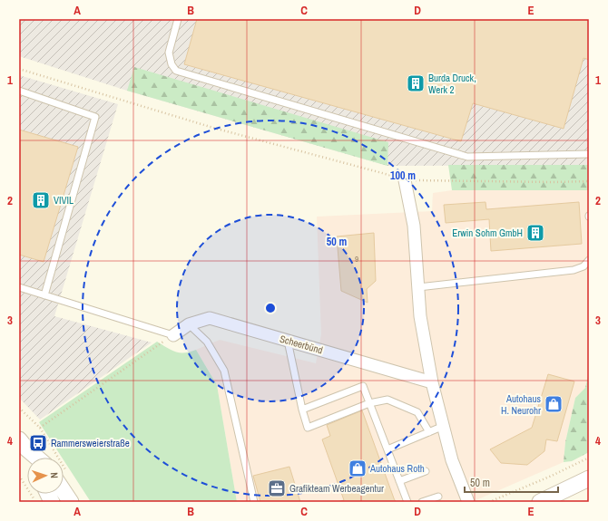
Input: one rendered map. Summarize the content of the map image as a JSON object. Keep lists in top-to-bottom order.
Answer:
{
  "streets": {
    "street": ["Scheerbünd"]
  },
  "places": {
    "building": ["Burda Druck, Werk 2", "VIVIL", "Erwin Sohm GmbH"],
    "shop": ["Autohaus H. Neurohr", "Autohaus Roth"],
    "bus stop": ["Rammersweierstraße"],
    "office": ["Grafikteam Werbeagentur"]
  },
  "house_numbers": ["9"],
  "scale_bar": "50 m",
  "north": "right",
  "grid": {
    "columns": [
      "A",
      "B",
      "C",
      "D",
      "E"
    ],
    "rows": [
      "1",
      "2",
      "3",
      "4"
    ]
  },
  "rings": ["100 m", "50 m"]
}
